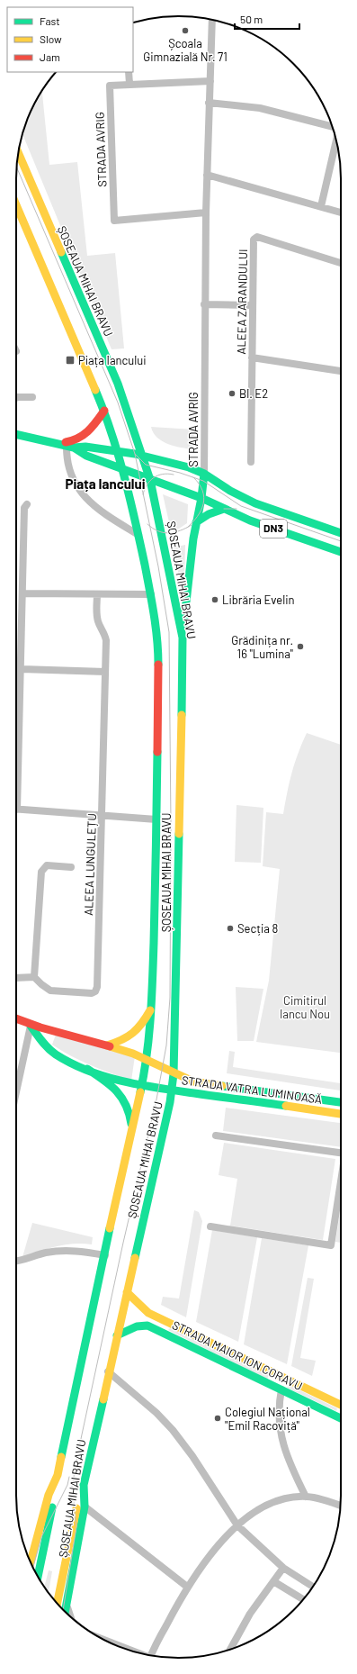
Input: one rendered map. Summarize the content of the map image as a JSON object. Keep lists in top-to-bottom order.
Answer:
{
  "streets": {
    "main road": [
      "ȘOSEAUA MIHAI BRAVU",
      "DN3",
      "STRADA VATRA LUMINOASĂ",
      "STRADA MAIOR ION CORAVU"
    ],
    "street": ["STRADA AVRIG", "ALEEA ZARANDULUI", "ALEEA LUNGULEȚU"]
  },
  "crossings": [
    ["STRADA AVRIG", "DN3"],
    ["ȘOSEAUA MIHAI BRAVU", "DN3"],
    ["ȘOSEAUA MIHAI BRAVU", "STRADA VATRA LUMINOASĂ"],
    ["ȘOSEAUA MIHAI BRAVU", "STRADA MAIOR ION CORAVU"]
  ],
  "districts": ["Piața Iancului"],
  "parks": ["Cimitirul Iancu Nou"],
  "places": {
    "other": [
      "Școala Gimnazială Nr. 71",
      "Bl. E2",
      "Librăria Evelin",
      "Grădinița nr. 16 \"Lumina\"",
      "Secția 8",
      "Colegiul Național \"Emil Racoviță\""
    ],
    "transit": ["Piața Iancului"]
  },
  "legend": ["Fast", "Slow", "Jam"],
  "scale_bar": "50 m"
}
